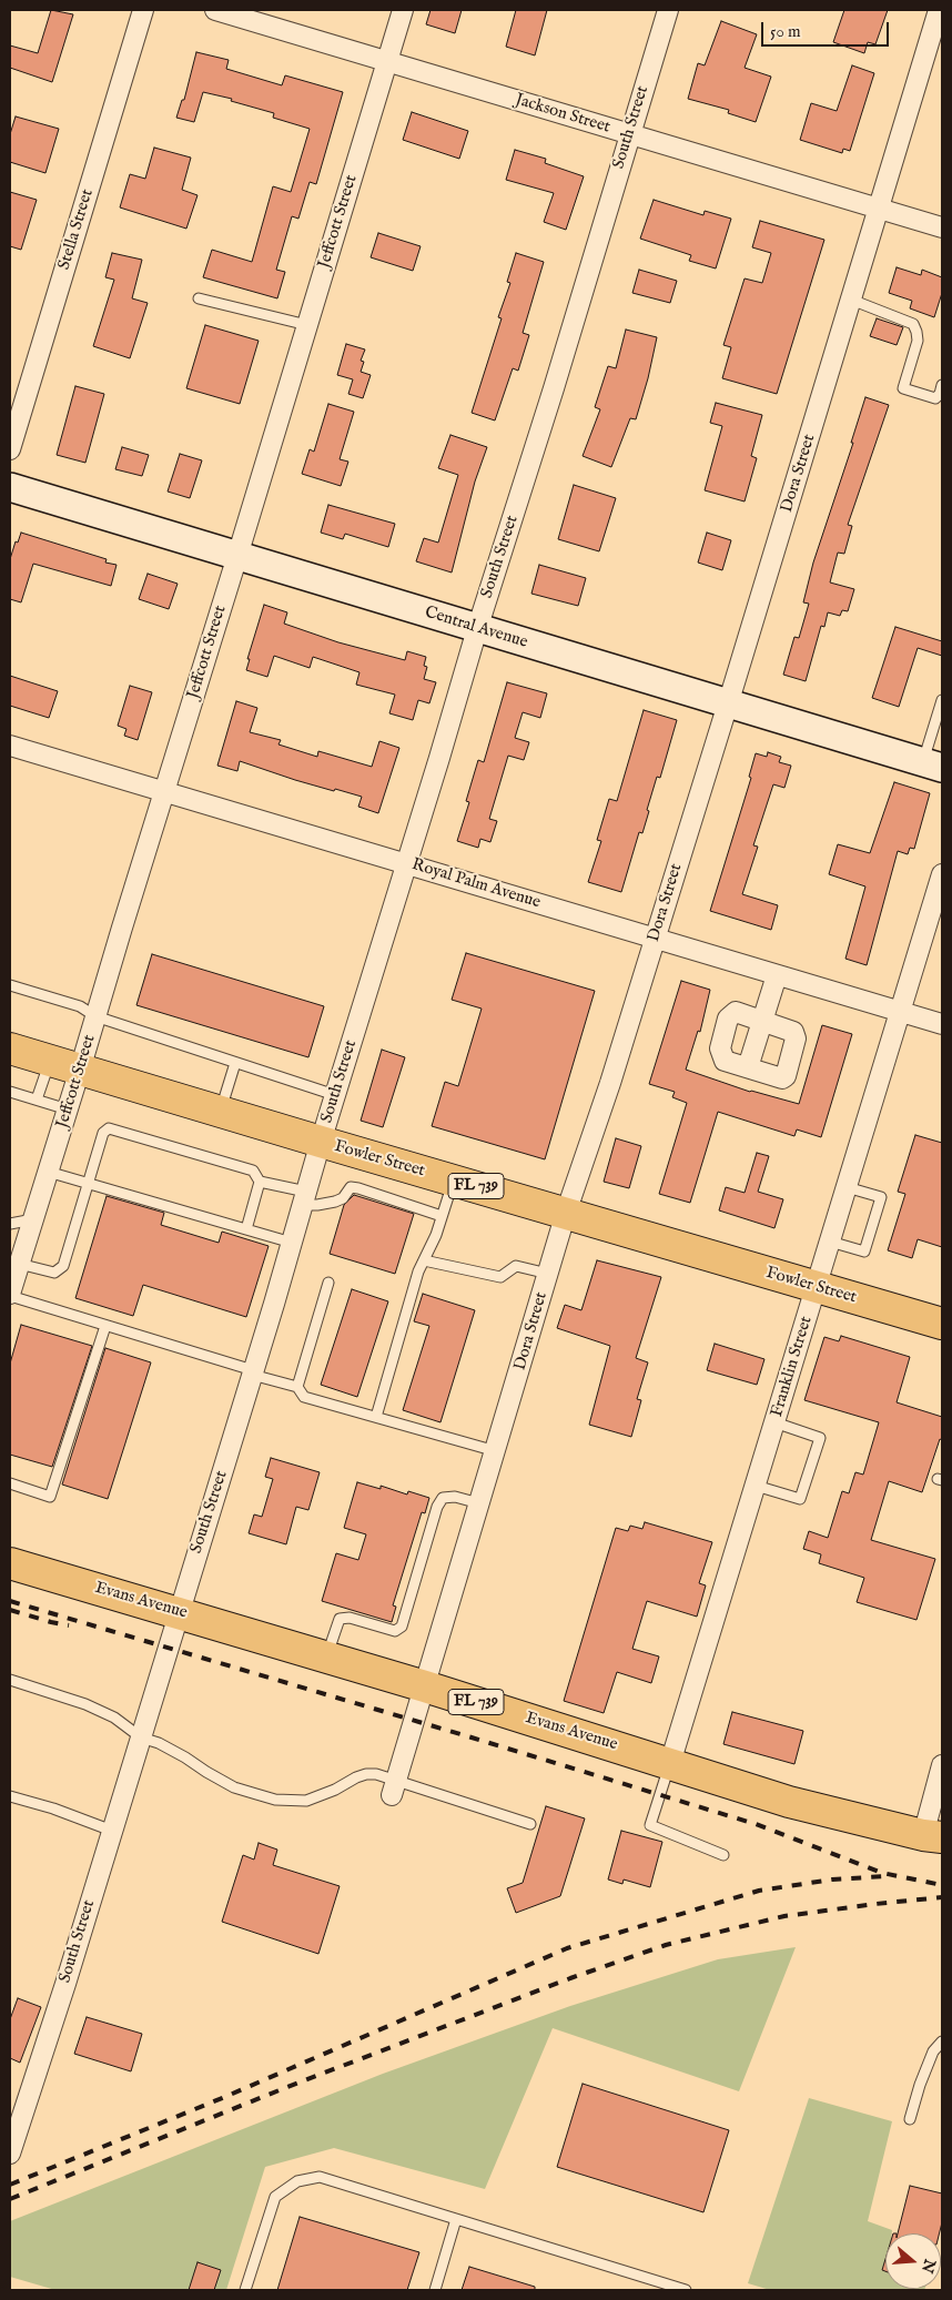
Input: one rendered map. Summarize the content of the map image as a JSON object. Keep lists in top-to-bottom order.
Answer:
{
  "streets": {
    "main road": ["Fowler Street", "FL 739", "Evans Avenue"],
    "street": [
      "Jackson Street",
      "South Street",
      "Jeffcott Street",
      "Stella Street",
      "Dora Street",
      "Central Avenue",
      "Royal Palm Avenue",
      "Franklin Street"
    ]
  },
  "crossings": [
    ["Jackson Street", "South Street"],
    ["Jackson Street", "Jeffcott Street"],
    ["Jackson Street", "Dora Street"],
    ["South Street", "Central Avenue"],
    ["South Street", "Royal Palm Avenue"],
    ["South Street", "Fowler Street"],
    ["South Street", "Evans Avenue"],
    ["Jeffcott Street", "Central Avenue"],
    ["Jeffcott Street", "Royal Palm Avenue"],
    ["Jeffcott Street", "Fowler Street"],
    ["Dora Street", "Central Avenue"],
    ["Dora Street", "Royal Palm Avenue"],
    ["Dora Street", "Fowler Street"],
    ["Dora Street", "Evans Avenue"],
    ["Royal Palm Avenue", "Franklin Street"],
    ["Fowler Street", "Franklin Street"],
    ["Franklin Street", "Evans Avenue"]
  ],
  "scale_bar": "50 m",
  "north": "right"
}
